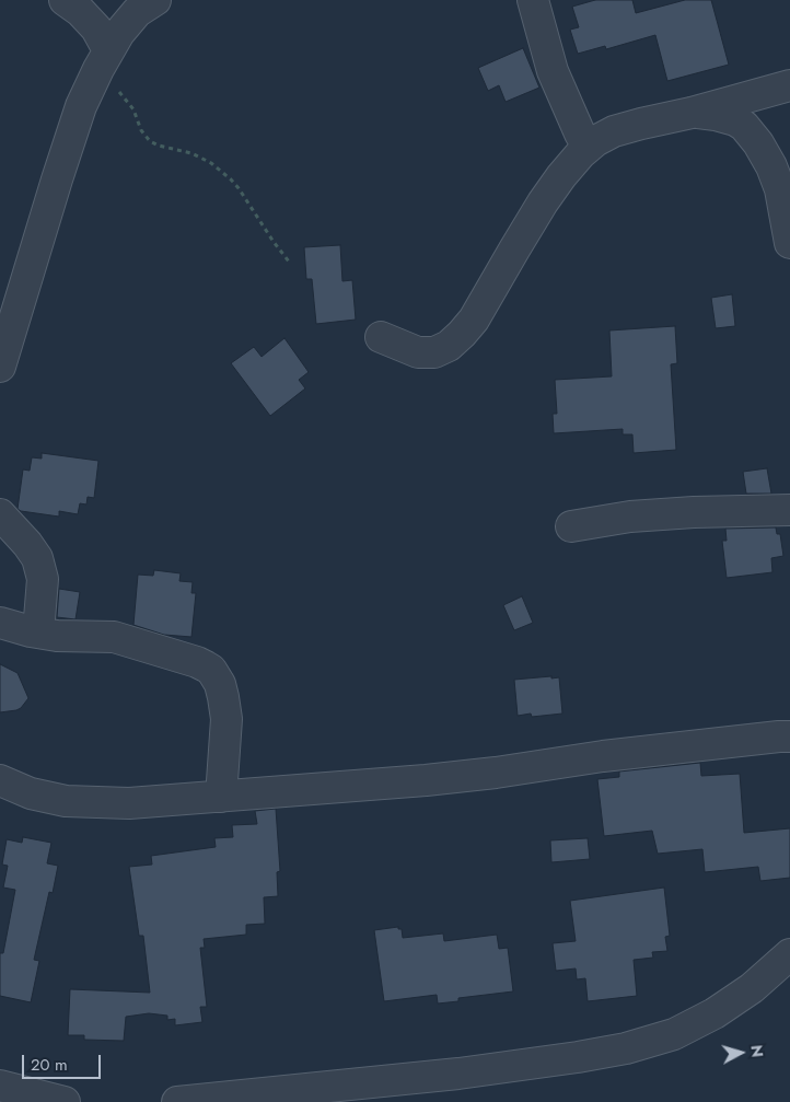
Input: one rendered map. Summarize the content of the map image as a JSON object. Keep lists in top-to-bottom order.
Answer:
{
  "scale_bar": "20 m",
  "north": "right"
}
